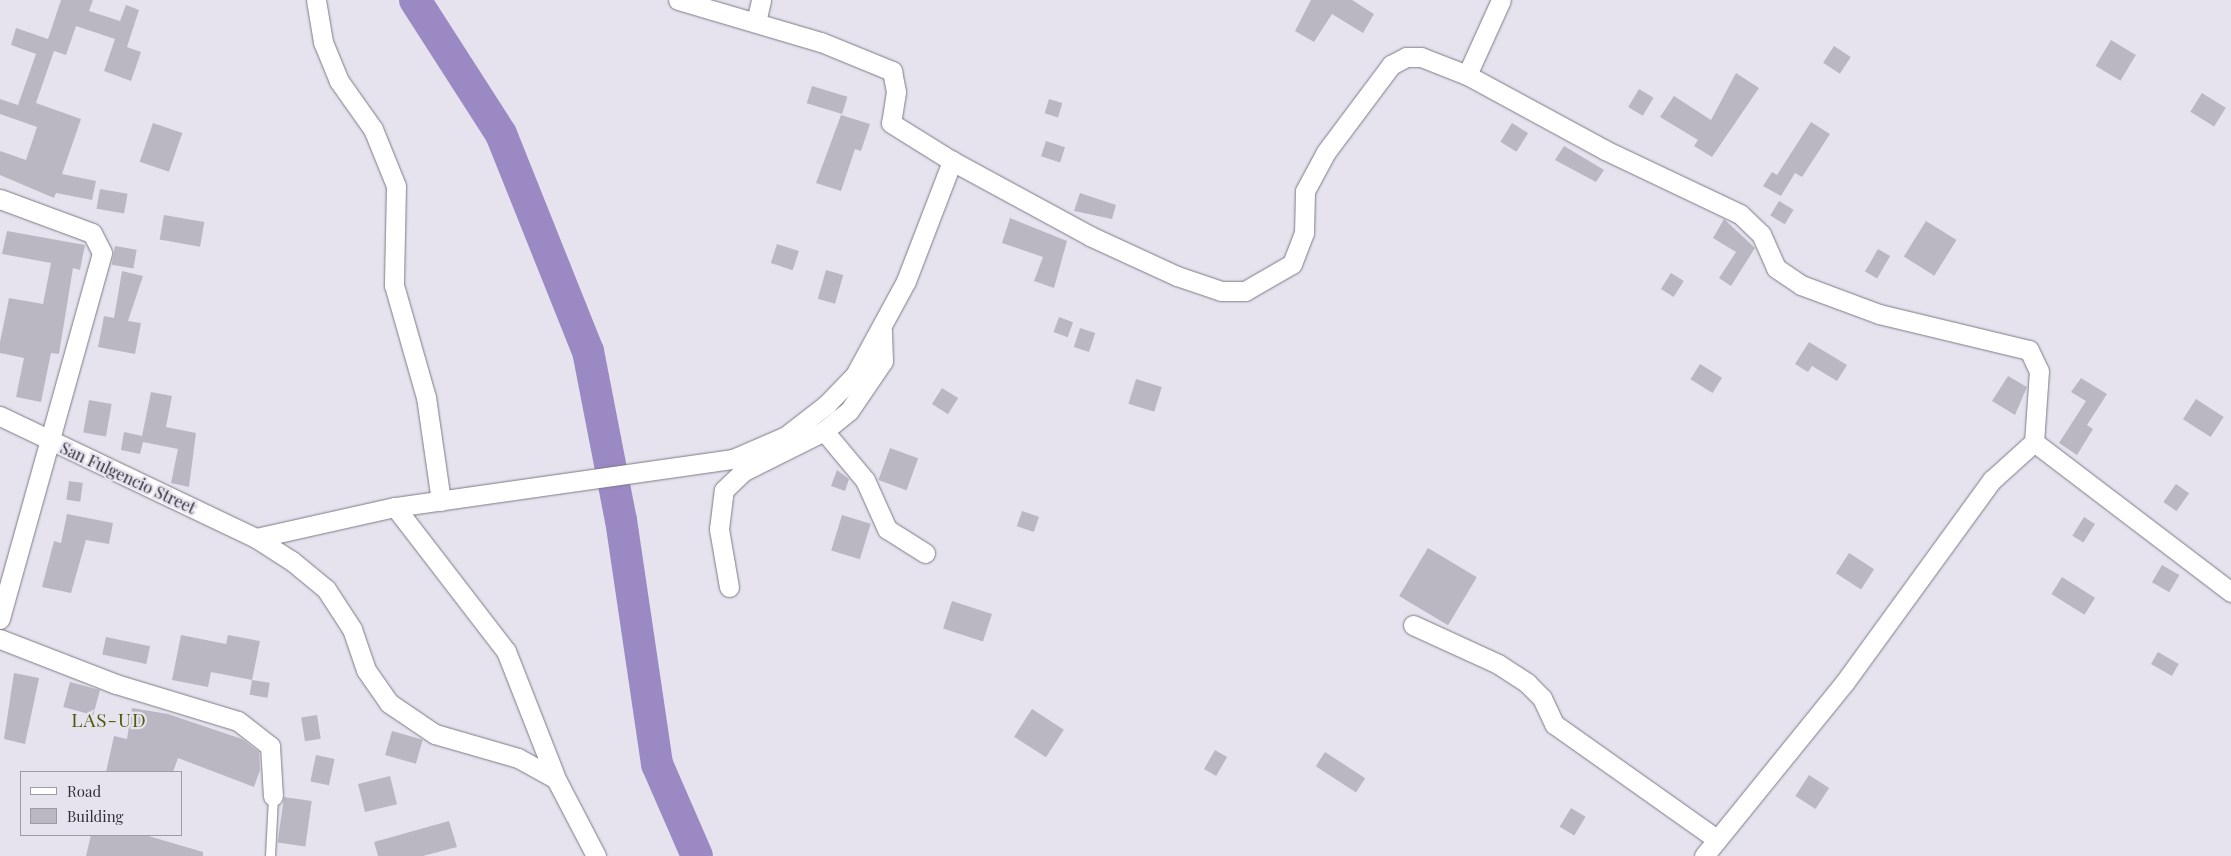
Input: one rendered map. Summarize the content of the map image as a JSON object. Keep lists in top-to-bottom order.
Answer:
{
  "streets": {
    "street": ["San Fulgencio Street"]
  },
  "districts": ["LAS-UD"],
  "legend": ["Road", "Building"]
}
